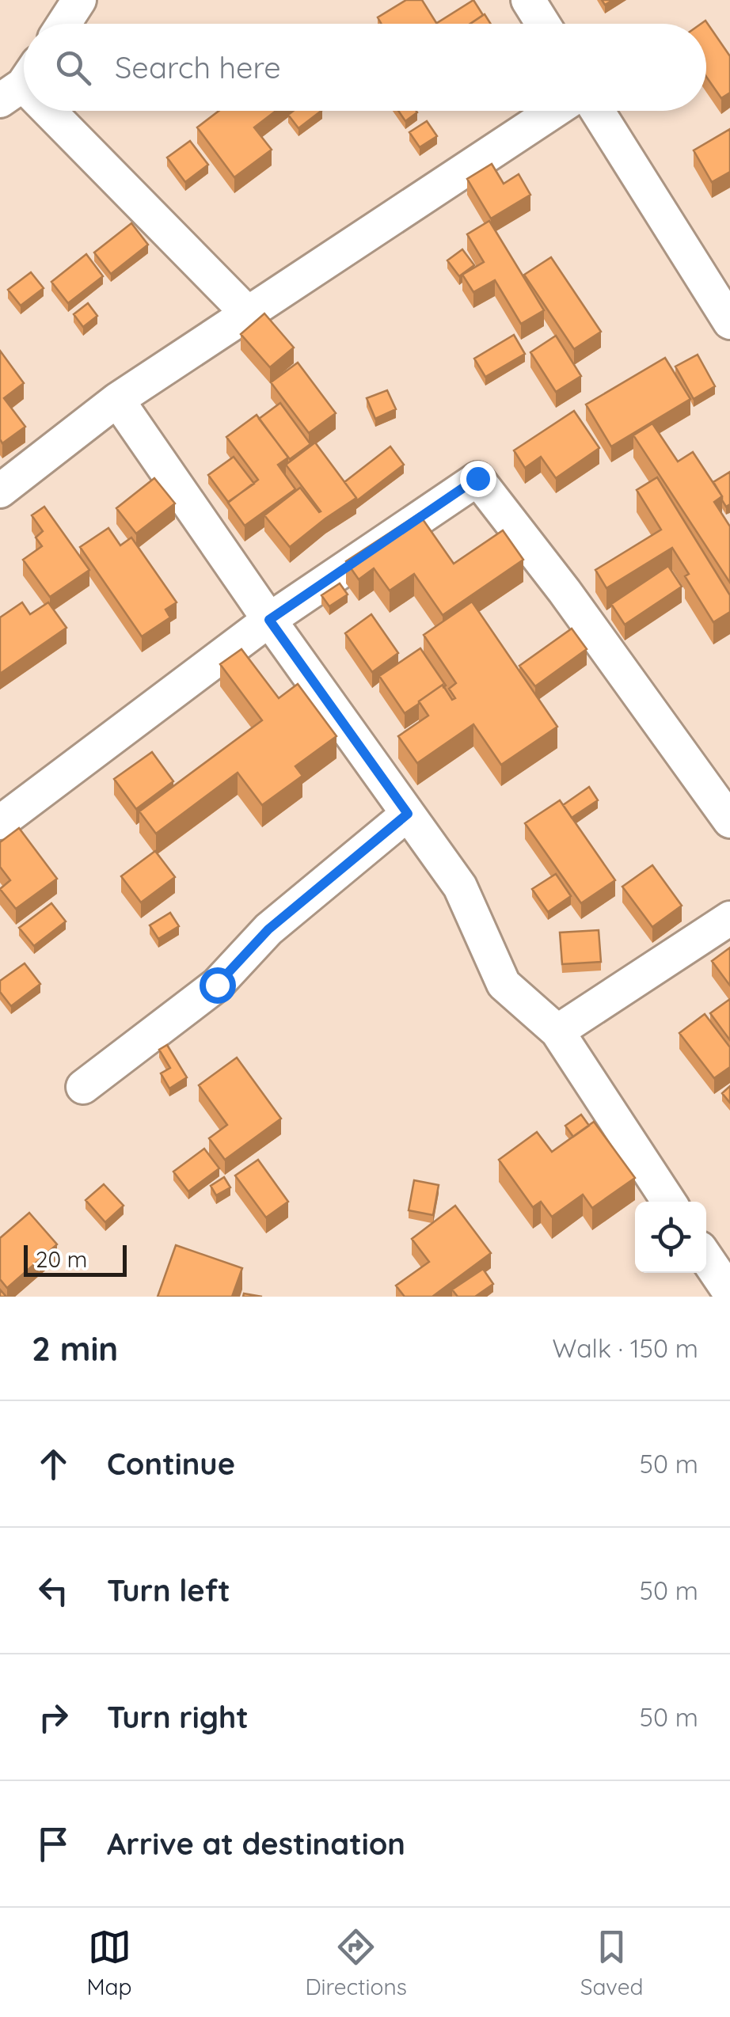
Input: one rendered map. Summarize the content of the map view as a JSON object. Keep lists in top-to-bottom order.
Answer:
{
  "scale_bar": "20 m",
  "page": {
    "search": "Search here",
    "scale": "20 m",
    "heading": ["2 min", "Walk · 150 m"],
    "list": [
      ["Continue", "50 m"],
      ["Turn left", "50 m"],
      ["Turn right", "50 m"],
      "Arrive at destination"
    ],
    "nav": ["Map", "Directions", "Saved"]
  }
}
